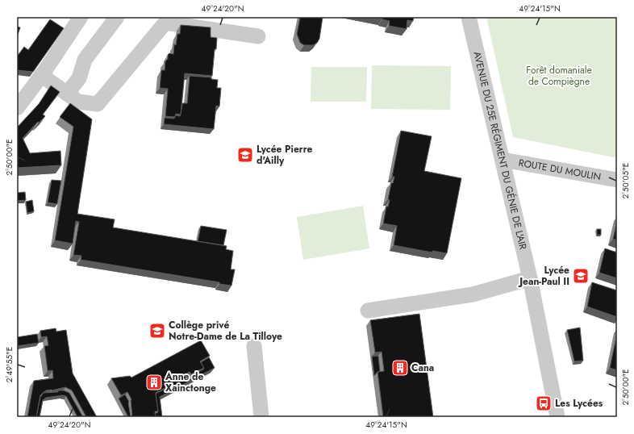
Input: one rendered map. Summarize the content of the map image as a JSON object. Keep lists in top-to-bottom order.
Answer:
{
  "streets": {
    "street": ["AVENUE DU 25E RÉGIMENT DU GÉNIE DE L'AIR", "ROUTE DU MOULIN"]
  },
  "crossings": [
    ["AVENUE DU 25E RÉGIMENT DU GÉNIE DE L'AIR", "ROUTE DU MOULIN"]
  ],
  "parks": ["Forêt domaniale de Compiègne"],
  "places": {
    "school or university": ["Lycée Pierre d'Ailly", "Lycée Jean-Paul II", "Collège privé Notre-Dame de La Tilloye"],
    "building": ["Cana", "Anne de Xainctonge"],
    "bus stop": ["Les Lycées"]
  },
  "coordinates": [
    "49°24'20\"N",
    "49°24'15\"N",
    "2°50'00\"E",
    "2°50'05\"E",
    "2°49'55\"E"
  ]
}
